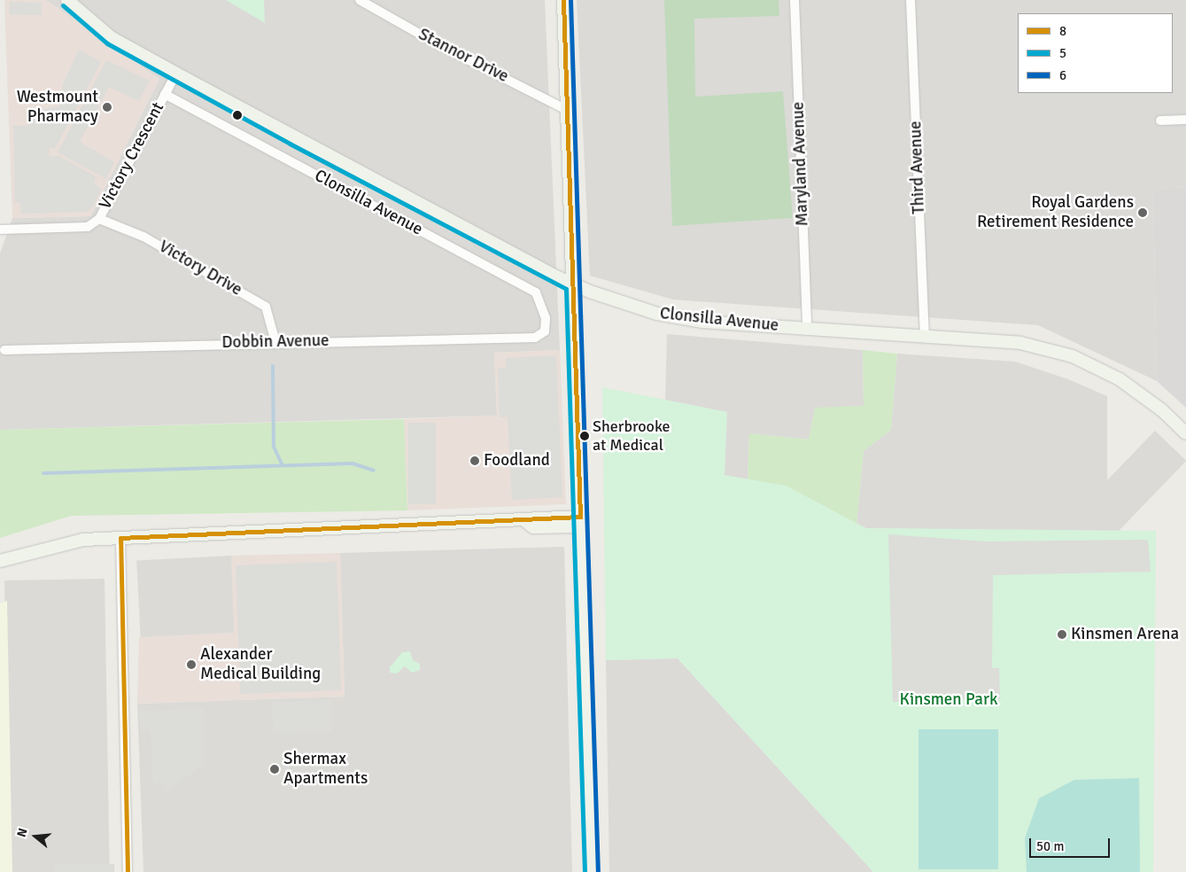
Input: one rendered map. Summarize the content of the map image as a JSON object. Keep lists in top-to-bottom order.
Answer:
{
  "streets": {
    "main road": ["Clonsilla Avenue"],
    "street": [
      "Stannor Drive",
      "Victory Crescent",
      "Maryland Avenue",
      "Third Avenue",
      "Victory Drive",
      "Dobbin Avenue"
    ]
  },
  "crossings": [
    ["Victory Crescent", "Clonsilla Avenue"],
    ["Victory Crescent", "Victory Drive"],
    ["Maryland Avenue", "Clonsilla Avenue"],
    ["Third Avenue", "Clonsilla Avenue"],
    ["Clonsilla Avenue", "Dobbin Avenue"],
    ["Victory Drive", "Dobbin Avenue"]
  ],
  "parks": ["Kinsmen Park"],
  "places": [
    "Westmount Pharmacy",
    "Royal Gardens Retirement Residence",
    "Sherbrooke at Medical",
    "Foodland",
    "Kinsmen Arena",
    "Alexander Medical Building",
    "Shermax Apartments"
  ],
  "lines": ["transit line 8", "transit line 6", "transit line 5"],
  "legend": ["8", "5", "6"],
  "scale_bar": "50 m",
  "north": "left"
}
